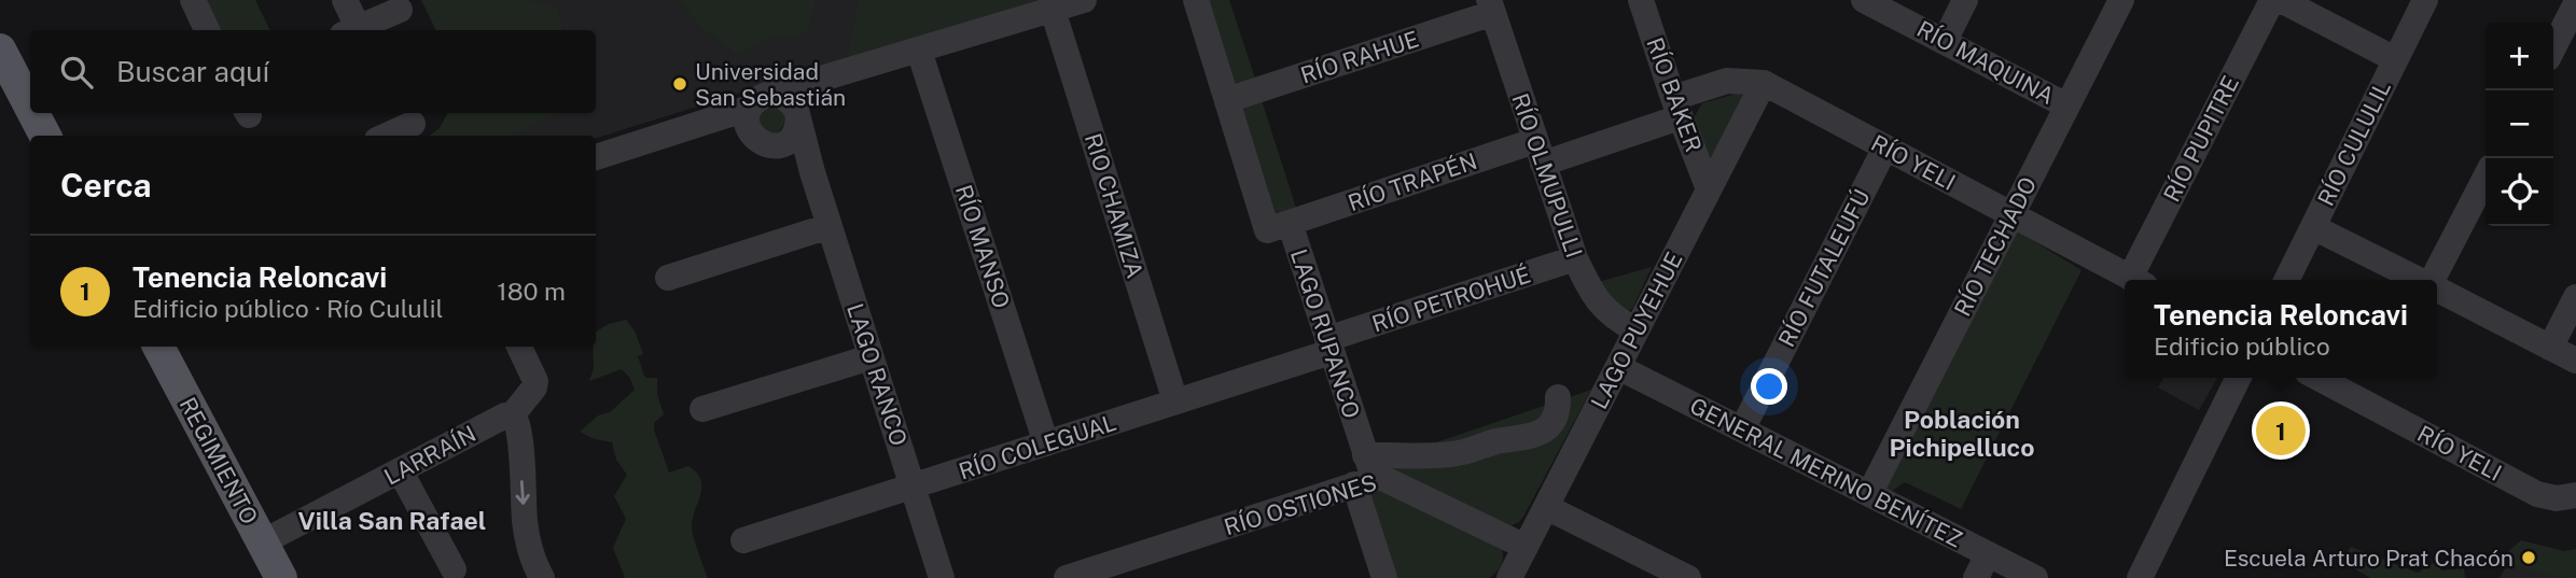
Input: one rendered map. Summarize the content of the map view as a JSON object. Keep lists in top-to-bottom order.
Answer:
{
  "streets": {
    "main road": ["REGIMIENTO"],
    "street": [
      "RÍO RAHUE",
      "RÍO MAQUINA",
      "RÍO BAKER",
      "RÍO PUPITRE",
      "RÍO CULULIL",
      "RÍO YELI",
      "RÍO OLMUPULLI",
      "RÍO TRAPÉN",
      "RIO CHAMIZA",
      "RÍO MANSO",
      "RÍO TECHADO",
      "RÍO FUTALEUFÚ",
      "RÍO PETROHUÉ",
      "LAGO PUYEHUE",
      "LAGO RUPANCO",
      "LAGO RANCO",
      "RÍO COLEGUAL",
      "LARRAÍN",
      "GENERAL MERINO BENÍTEZ",
      "RÍO OSTIONES"
    ]
  },
  "crossings": [
    ["RÍO RAHUE", "RÍO OLMUPULLI"],
    ["RÍO RAHUE", "LAGO RUPANCO"],
    ["RÍO MAQUINA", "RÍO TECHADO"],
    ["RÍO BAKER", "RÍO YELI"],
    ["RÍO BAKER", "RÍO TRAPÉN"],
    ["RÍO BAKER", "LAGO PUYEHUE"],
    ["RÍO YELI", "RÍO TRAPÉN"],
    ["RÍO YELI", "RÍO TECHADO"],
    ["RÍO YELI", "RÍO FUTALEUFÚ"],
    ["RÍO YELI", "LAGO PUYEHUE"],
    ["RÍO OLMUPULLI", "RÍO TRAPÉN"],
    ["RÍO OLMUPULLI", "RÍO PETROHUÉ"],
    ["RÍO OLMUPULLI", "LAGO PUYEHUE"],
    ["RÍO TRAPÉN", "LAGO RUPANCO"],
    ["RIO CHAMIZA", "RÍO COLEGUAL"],
    ["RÍO MANSO", "RÍO COLEGUAL"],
    ["RÍO TECHADO", "GENERAL MERINO BENÍTEZ"],
    ["RÍO FUTALEUFÚ", "GENERAL MERINO BENÍTEZ"],
    ["RÍO PETROHUÉ", "LAGO RUPANCO"],
    ["RÍO PETROHUÉ", "RÍO COLEGUAL"],
    ["LAGO PUYEHUE", "GENERAL MERINO BENÍTEZ"],
    ["LAGO PUYEHUE", "RÍO OSTIONES"],
    ["LAGO RUPANCO", "RÍO COLEGUAL"],
    ["LAGO RUPANCO", "RÍO OSTIONES"],
    ["LAGO RANCO", "RÍO COLEGUAL"],
    ["LARRAÍN", "REGIMIENTO"]
  ],
  "districts": ["Población Pichipelluco", "Villa San Rafael"],
  "places": ["Universidad San Sebastián", "Escuela Arturo Prat Chacón"],
  "page": {
    "map_buttons": ["+", "−"],
    "search": "Buscar aquí",
    "heading": "Cerca",
    "list": [
      {
        "mark": "1",
        "name": "Tenencia Reloncavi",
        "note": "Edificio público · Río Cululil",
        "value": "180 m"
      }
    ],
    "popup": ["Tenencia Reloncavi", "Edificio público"],
    "pins": "1"
  }
}
